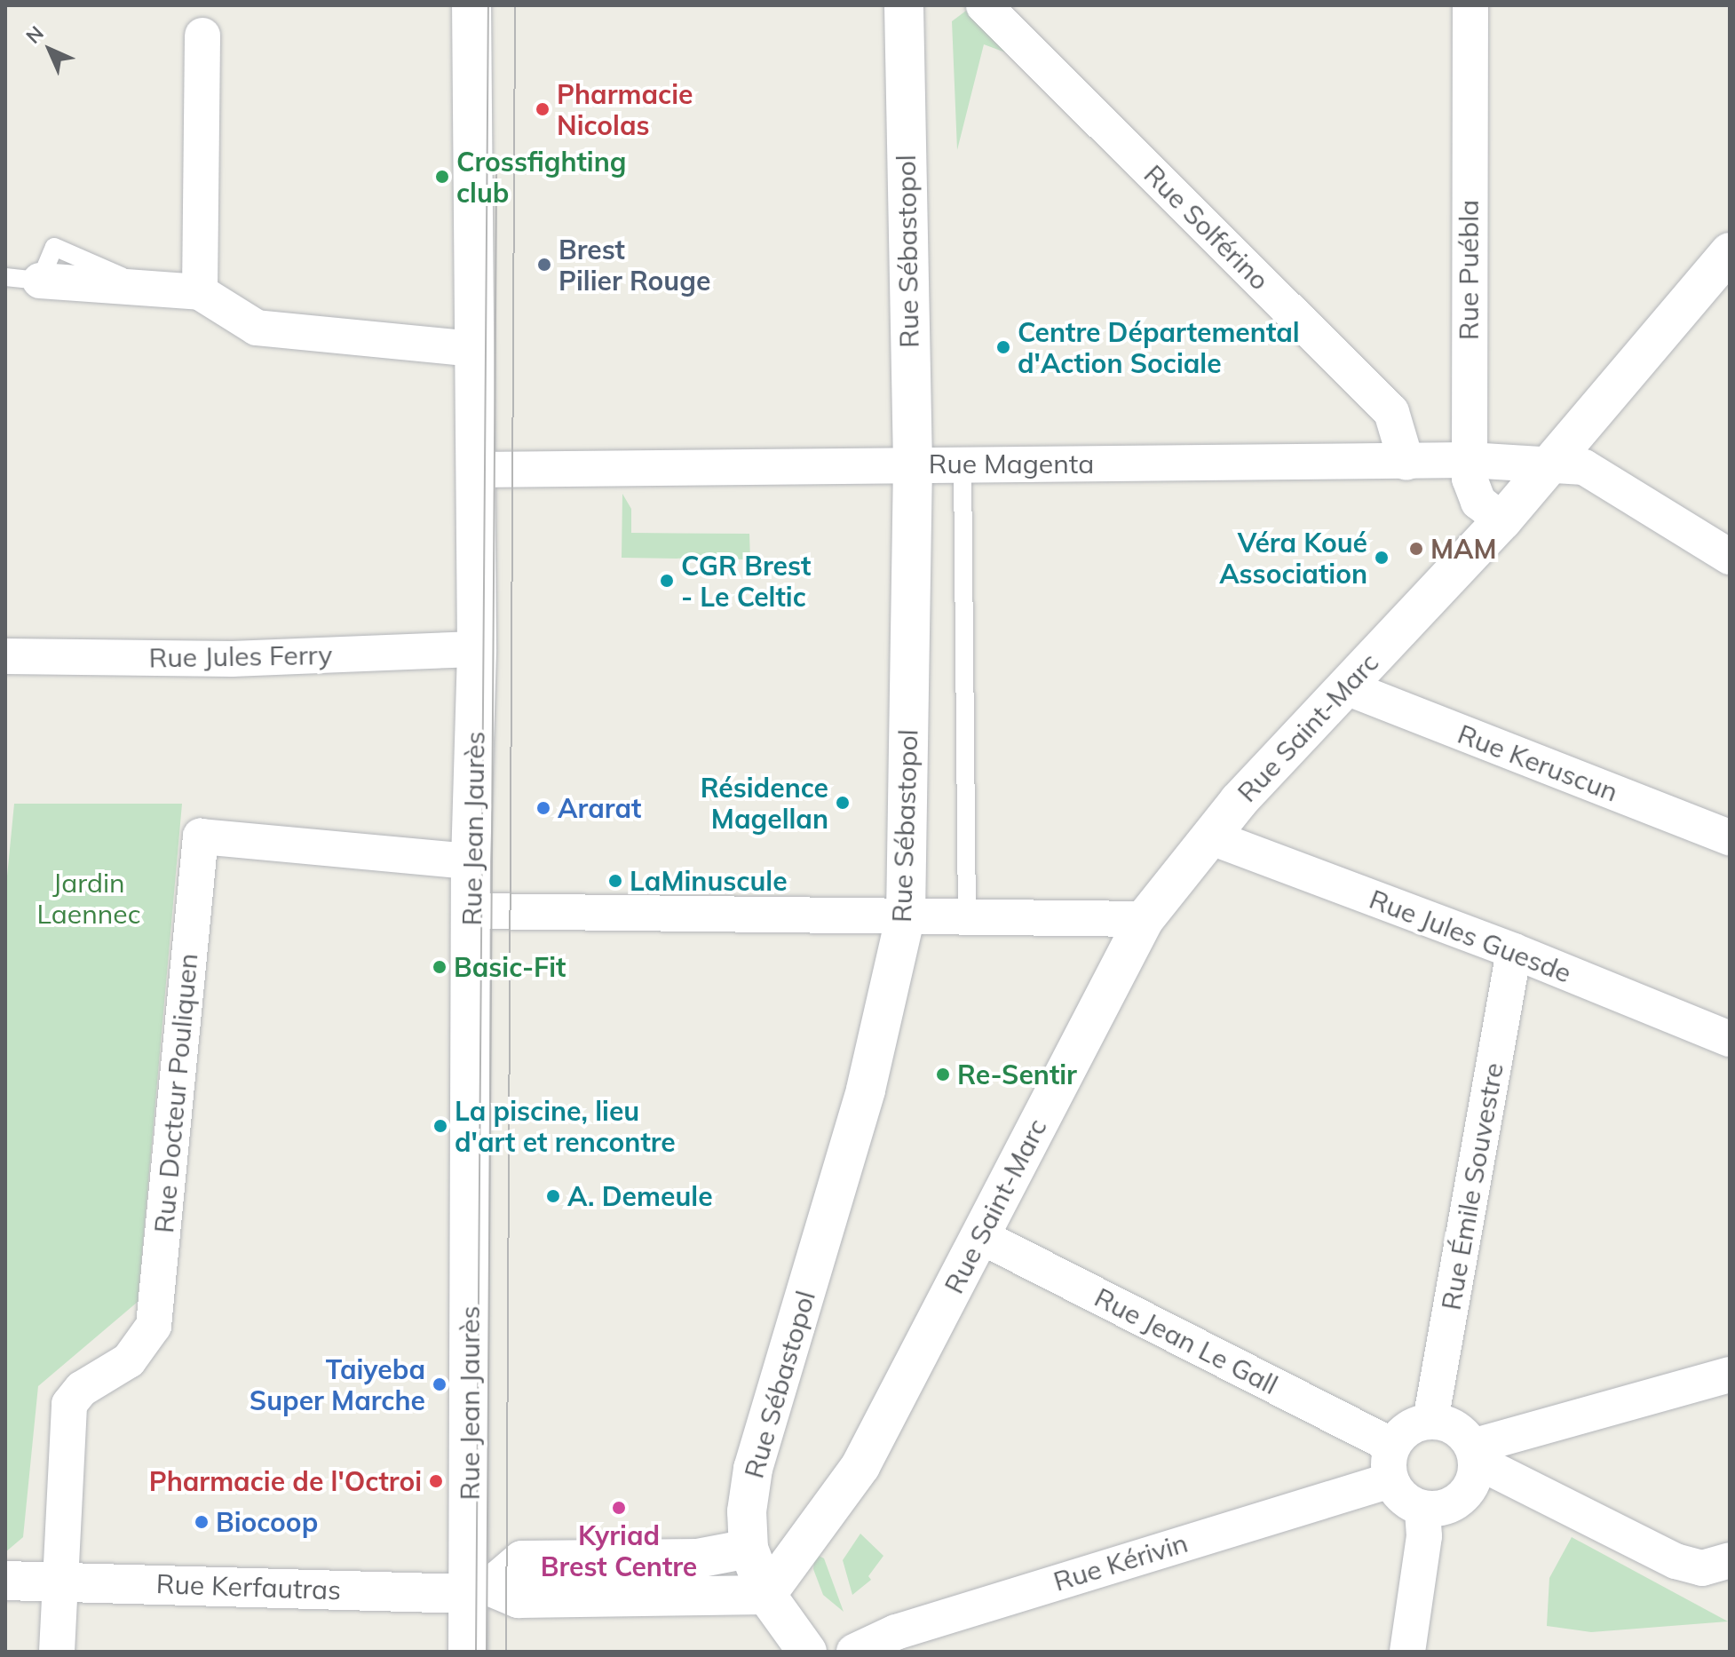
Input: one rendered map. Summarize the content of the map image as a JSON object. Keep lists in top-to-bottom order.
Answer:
{
  "streets": {
    "street": [
      "Rue Solférino",
      "Rue Sébastopol",
      "Rue Puébla",
      "Rue Magenta",
      "Rue Jules Ferry",
      "Rue Saint-Marc",
      "Rue Keruscun",
      "Rue Jean Jaurès",
      "Rue Jules Guesde",
      "Rue Docteur Pouliquen",
      "Rue Émile Souvestre",
      "Rue Jean Le Gall",
      "Rue Kérivin",
      "Rue Kerfautras"
    ]
  },
  "crossings": [
    ["Rue Solférino", "Rue Magenta"],
    ["Rue Sébastopol", "Rue Magenta"],
    ["Rue Sébastopol", "Rue Saint-Marc"],
    ["Rue Puébla", "Rue Magenta"],
    ["Rue Puébla", "Rue Saint-Marc"],
    ["Rue Magenta", "Rue Saint-Marc"],
    ["Rue Magenta", "Rue Jean Jaurès"],
    ["Rue Jules Ferry", "Rue Jean Jaurès"],
    ["Rue Saint-Marc", "Rue Keruscun"],
    ["Rue Saint-Marc", "Rue Jules Guesde"],
    ["Rue Saint-Marc", "Rue Jean Le Gall"],
    ["Rue Jean Jaurès", "Rue Docteur Pouliquen"],
    ["Rue Jean Jaurès", "Rue Kerfautras"],
    ["Rue Jules Guesde", "Rue Émile Souvestre"],
    ["Rue Docteur Pouliquen", "Rue Kerfautras"],
    ["Rue Émile Souvestre", "Rue Jean Le Gall"],
    ["Rue Émile Souvestre", "Rue Kérivin"],
    ["Rue Jean Le Gall", "Rue Kérivin"]
  ],
  "parks": ["Jardin Laennec"],
  "places": [
    "Pharmacie Nicolas",
    "Crossfighting club",
    "Brest Pilier Rouge",
    "Centre Départemental d'Action Sociale",
    "MAM",
    "Véra Koué Association",
    "CGR Brest - Le Celtic",
    "Résidence Magellan",
    "Ararat",
    "LaMinuscule",
    "Basic-Fit",
    "Re-Sentir",
    "La piscine, lieu d'art et rencontre",
    "A. Demeule",
    "Taiyeba Super Marche",
    "Pharmacie de l'Octroi",
    "Kyriad Brest Centre",
    "Biocoop"
  ],
  "north": "top left"
}
